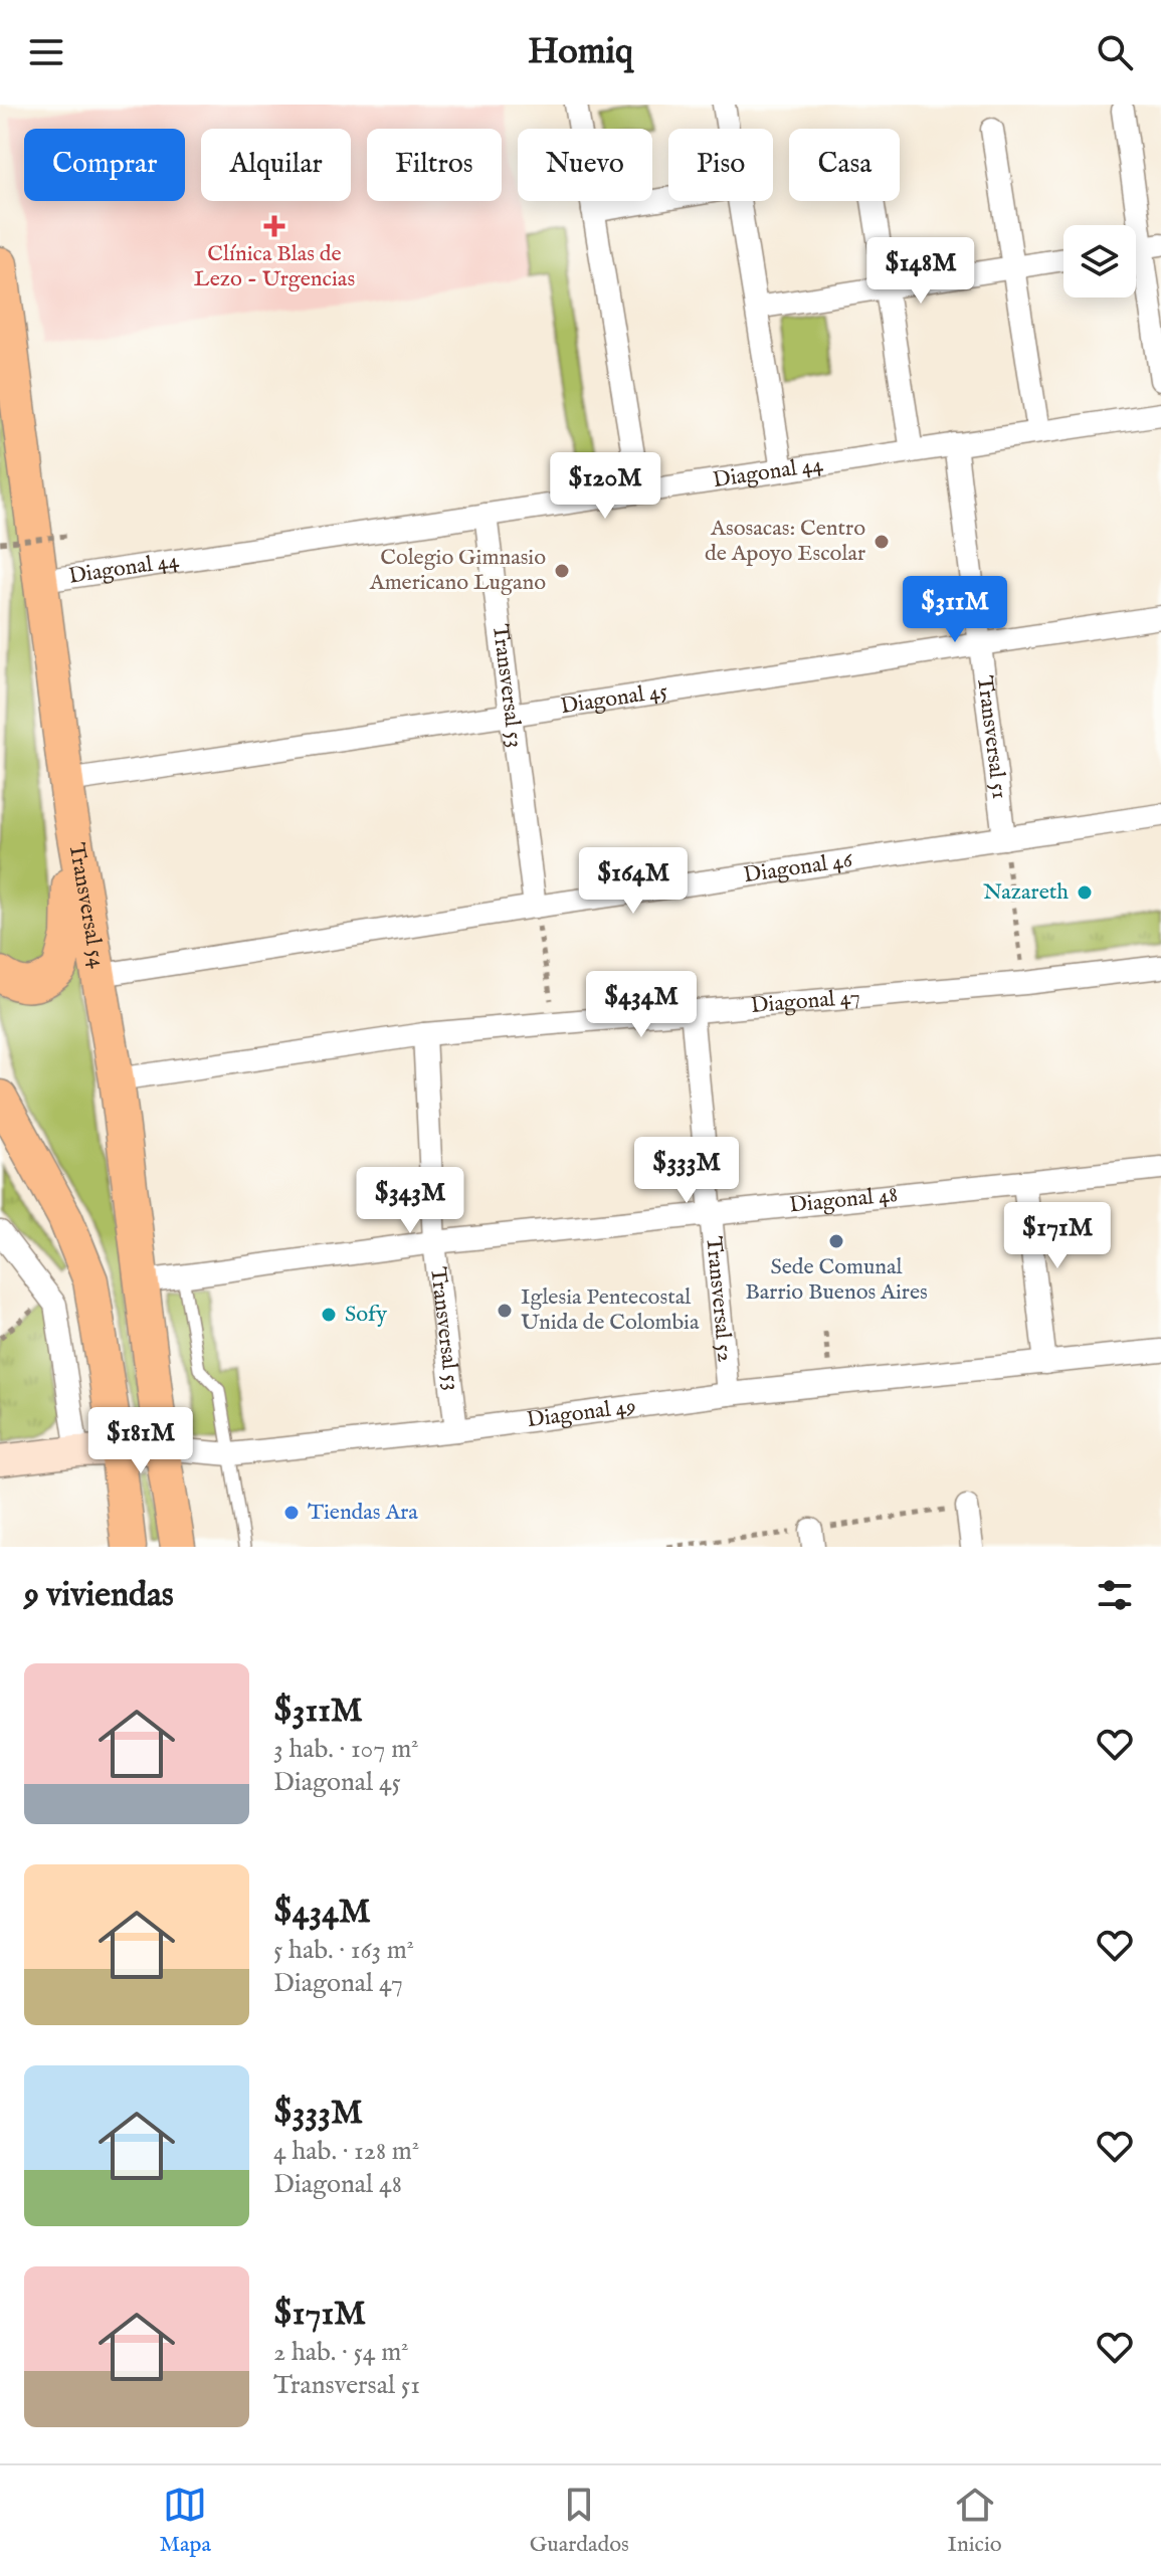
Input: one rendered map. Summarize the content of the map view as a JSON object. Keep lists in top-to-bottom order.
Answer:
{
  "streets": {
    "main road": ["Transversal 54"],
    "street": [
      "Diagonal 44",
      "Transversal 53",
      "Diagonal 45",
      "Transversal 51",
      "Diagonal 46",
      "Diagonal 47",
      "Diagonal 48",
      "Transversal 52",
      "Diagonal 49"
    ]
  },
  "crossings": [
    ["Diagonal 44", "Transversal 53"],
    ["Diagonal 44", "Transversal 51"],
    ["Diagonal 44", "Transversal 54"],
    ["Transversal 53", "Diagonal 45"],
    ["Transversal 53", "Diagonal 46"],
    ["Transversal 53", "Diagonal 47"],
    ["Transversal 53", "Diagonal 48"],
    ["Transversal 53", "Diagonal 49"],
    ["Diagonal 45", "Transversal 51"],
    ["Diagonal 45", "Transversal 54"],
    ["Transversal 51", "Diagonal 46"],
    ["Diagonal 46", "Transversal 54"],
    ["Transversal 54", "Diagonal 47"],
    ["Transversal 54", "Diagonal 48"],
    ["Transversal 54", "Diagonal 49"],
    ["Diagonal 47", "Transversal 52"],
    ["Diagonal 48", "Transversal 52"],
    ["Transversal 52", "Diagonal 49"]
  ],
  "places": {
    "health": ["Clínica Blas de Lezo - Urgencias"],
    "other": [
      "Asosacas: Centro de Apoyo Escolar",
      "Colegio Gimnasio Americano Lugano",
      "Nazareth",
      "Sede Comunal Barrio Buenos Aires",
      "Iglesia Pentecostal Unida de Colombia",
      "Sofy",
      "Tiendas Ara"
    ]
  },
  "page": {
    "header": "Homiq",
    "chip": [
      "Comprar",
      "Alquilar",
      "Filtros",
      "Nuevo",
      "Piso",
      "Casa"
    ],
    "price": [
      "$148M",
      "$120M",
      "$311M",
      "$164M",
      "$434M",
      "$333M",
      "$343M",
      "$171M",
      "$181M"
    ],
    "heading": "9 viviendas",
    "list": [
      {
        "name": "$311M",
        "note": "3 hab. · 107 m² · Diagonal 45"
      },
      {
        "name": "$434M",
        "note": "5 hab. · 163 m² · Diagonal 47"
      },
      {
        "name": "$333M",
        "note": "4 hab. · 128 m² · Diagonal 48"
      },
      {
        "name": "$171M",
        "note": "2 hab. · 54 m² · Transversal 51"
      }
    ],
    "tabs": ["Mapa", "Guardados", "Inicio"]
  }
}
